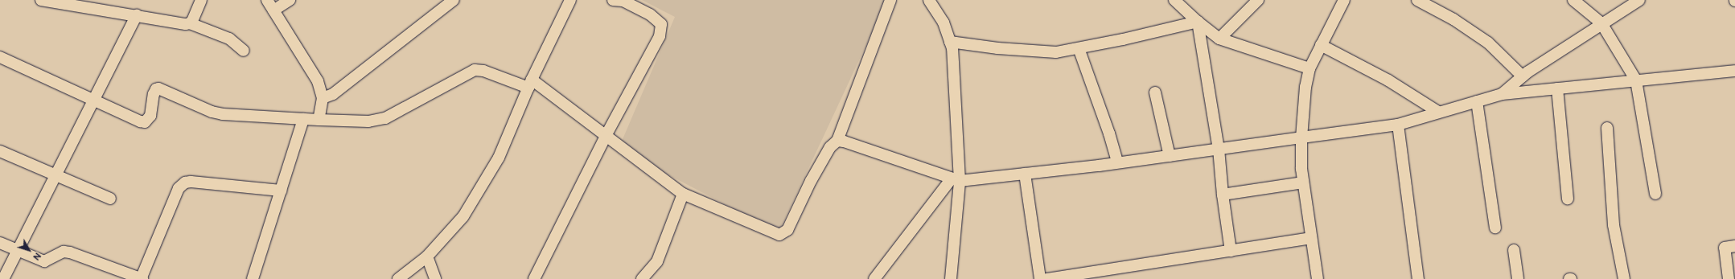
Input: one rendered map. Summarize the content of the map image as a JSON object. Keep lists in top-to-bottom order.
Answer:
{
  "north": "bottom right"
}
